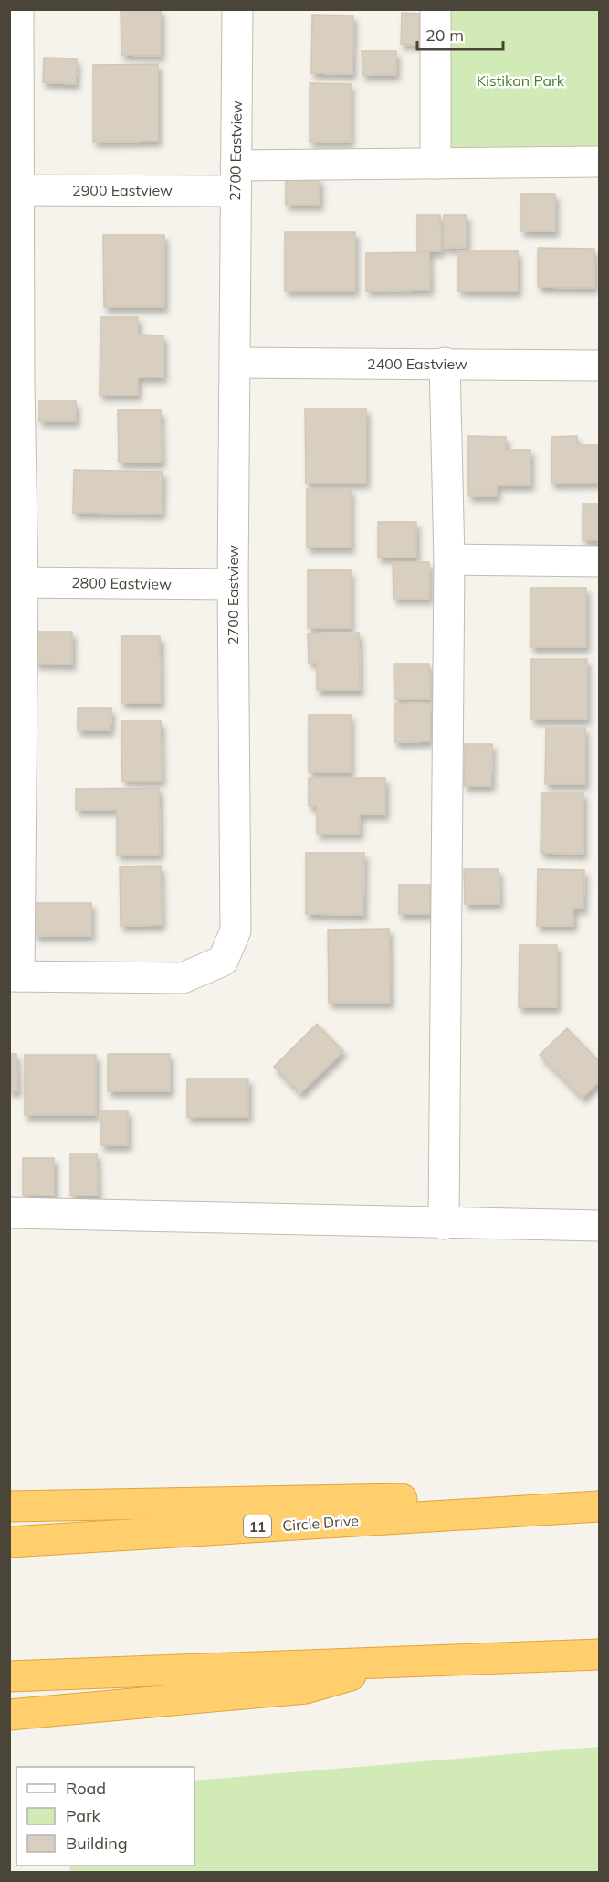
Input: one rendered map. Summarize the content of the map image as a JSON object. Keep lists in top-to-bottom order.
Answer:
{
  "streets": {
    "highway": ["Circle Drive", "11"],
    "street": [
      "2700 Eastview",
      "2900 Eastview",
      "2400 Eastview",
      "2800 Eastview"
    ]
  },
  "crossings": [
    ["2700 Eastview", "2900 Eastview"],
    ["2700 Eastview", "2400 Eastview"],
    ["2700 Eastview", "2800 Eastview"]
  ],
  "parks": ["Kistikan Park"],
  "legend": ["Road", "Park", "Building"],
  "scale_bar": "20 m"
}
